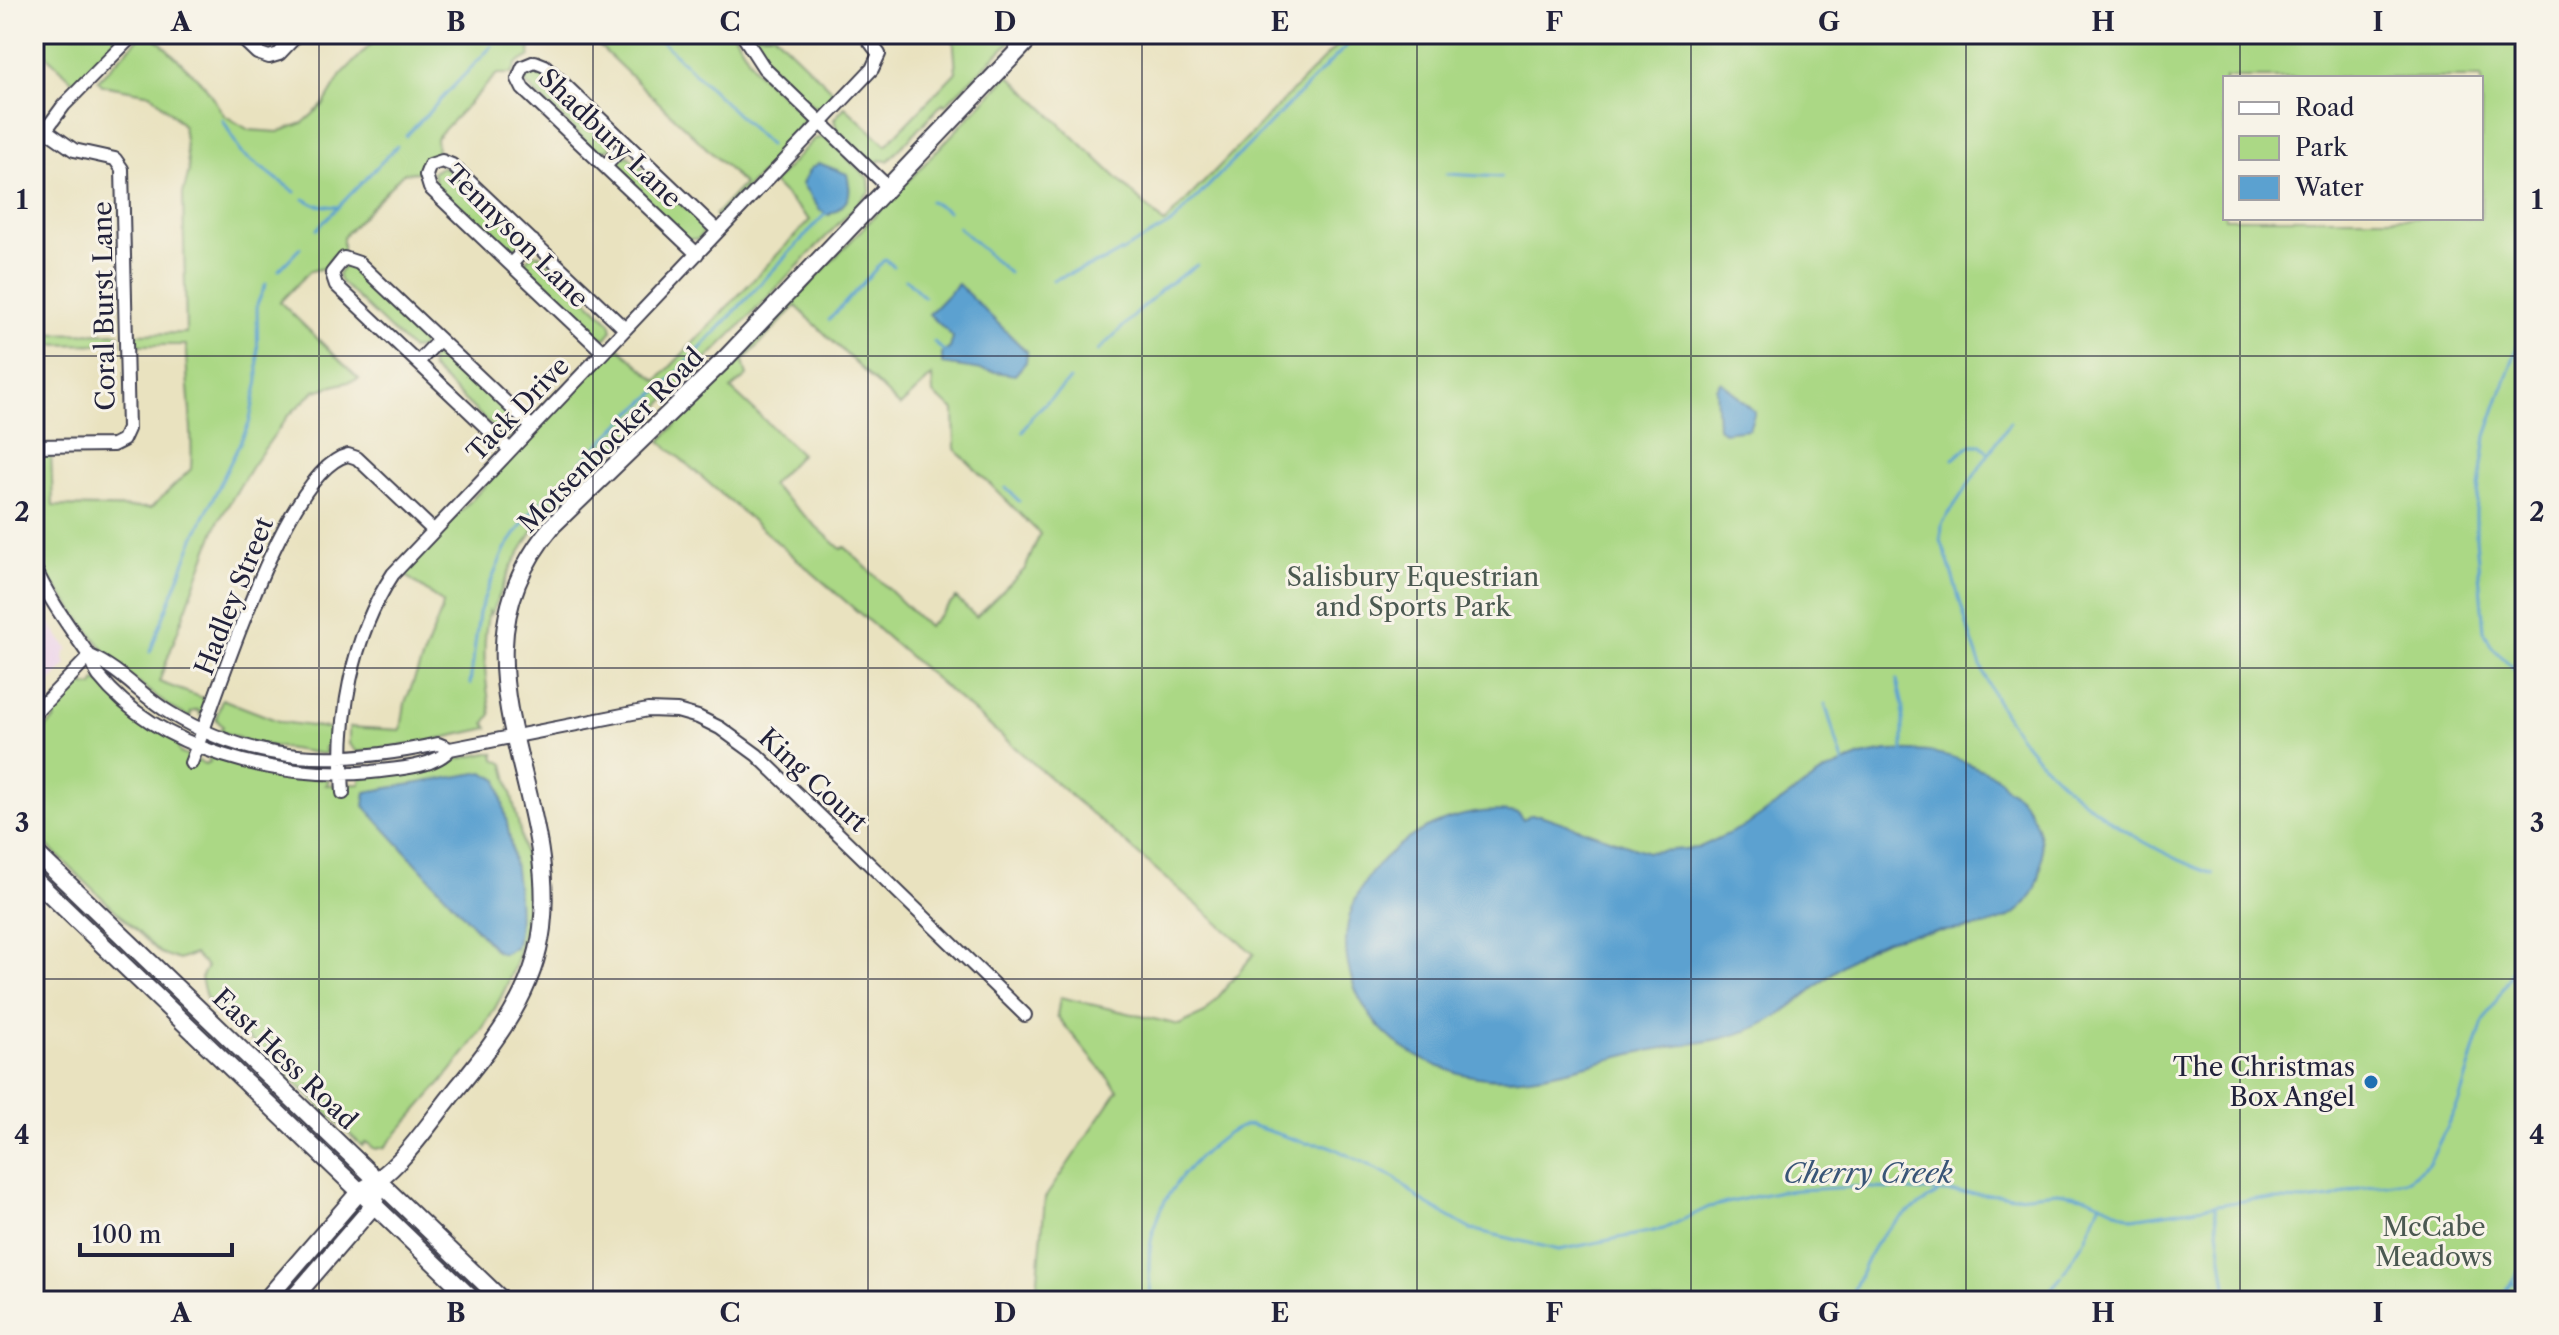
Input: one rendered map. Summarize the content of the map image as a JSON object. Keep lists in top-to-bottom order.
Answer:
{
  "streets": {
    "main road": ["Motsenbocker Road", "East Hess Road"],
    "street": [
      "Shadbury Lane",
      "Tennyson Lane",
      "Coral Burst Lane",
      "Tack Drive",
      "Hadley Street",
      "King Court"
    ]
  },
  "crossings": [
    ["Shadbury Lane", "Tack Drive"],
    ["Tennyson Lane", "Tack Drive"],
    ["Tack Drive", "Hadley Street"],
    ["Motsenbocker Road", "King Court"],
    ["Motsenbocker Road", "East Hess Road"]
  ],
  "water": ["Cherry Creek"],
  "parks": ["Salisbury Equestrian and Sports Park", "McCabe Meadows"],
  "places": ["The Christmas Box Angel"],
  "legend": ["Road", "Park", "Water"],
  "scale_bar": "100 m",
  "grid": {
    "columns": [
      "A",
      "B",
      "C",
      "D",
      "E",
      "F",
      "G",
      "H",
      "I"
    ],
    "rows": [
      "1",
      "2",
      "3",
      "4"
    ]
  }
}
